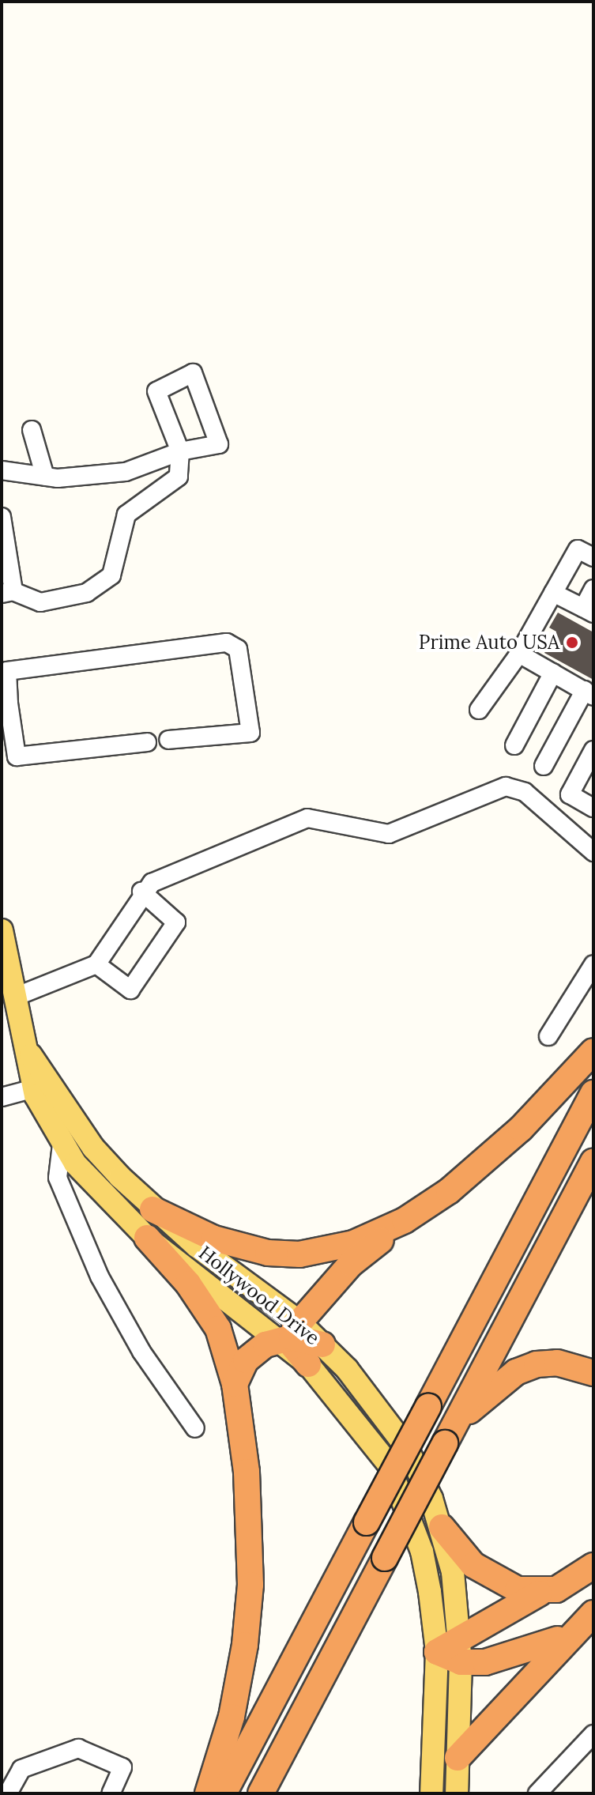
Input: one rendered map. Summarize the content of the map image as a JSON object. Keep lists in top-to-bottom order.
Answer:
{
  "streets": {
    "main road": ["Hollywood Drive"]
  },
  "places": ["Prime Auto USA"]
}
